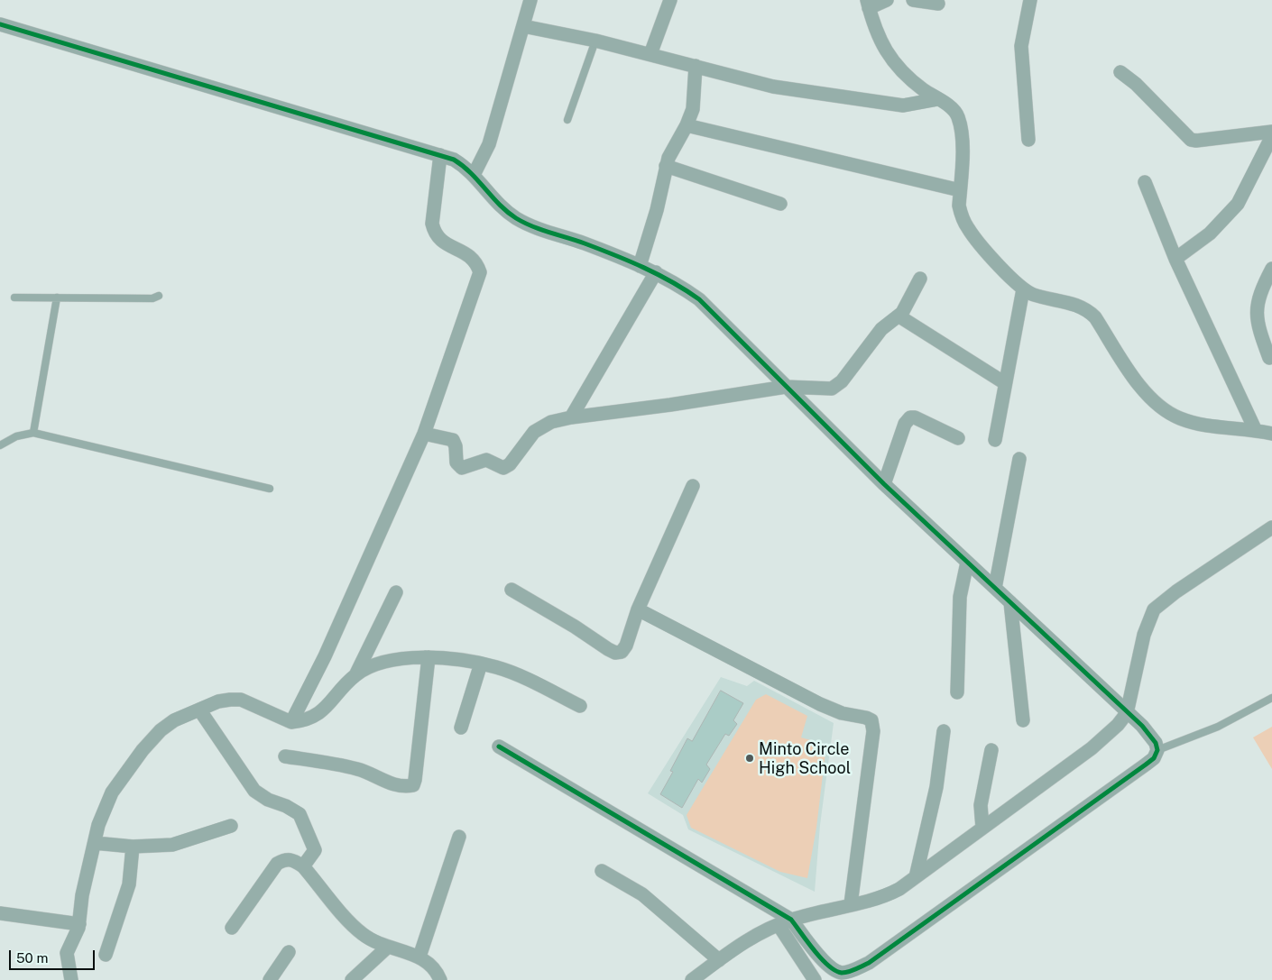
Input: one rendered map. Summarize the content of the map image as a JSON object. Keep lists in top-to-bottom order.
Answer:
{
  "places": ["Minto Circle High School"],
  "scale_bar": "50 m"
}
